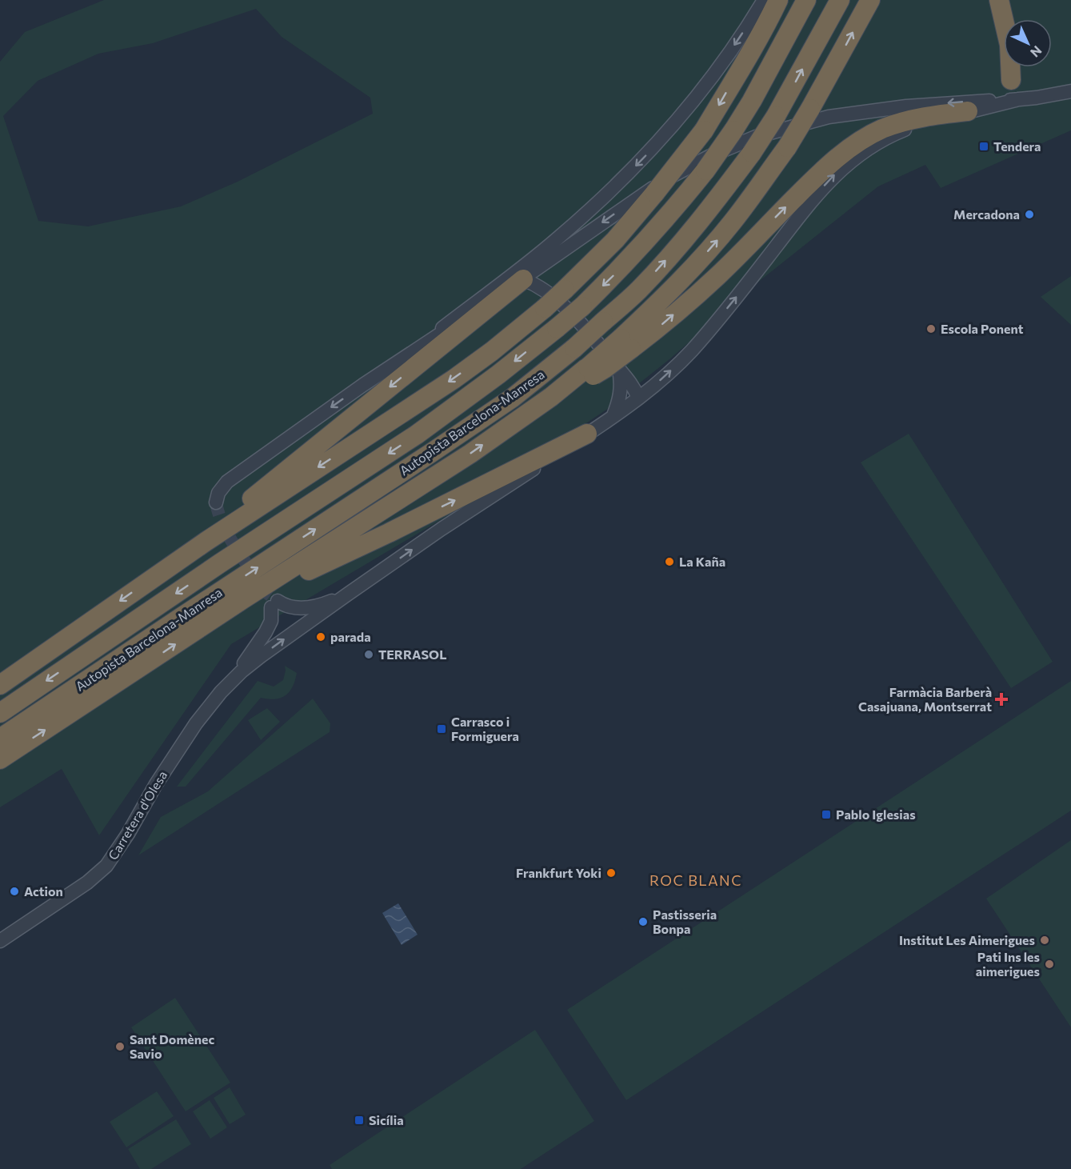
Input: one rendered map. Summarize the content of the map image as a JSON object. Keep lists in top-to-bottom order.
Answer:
{
  "streets": {
    "highway": ["Autopista Barcelona-Manresa"],
    "street": ["Carretera d'Olesa"]
  },
  "districts": ["ROC BLANC"],
  "places": {
    "transit": [
      "Tendera",
      "Carrasco i Formiguera",
      "Pablo Iglesias",
      "Sicília"
    ],
    "other": [
      "Mercadona",
      "Escola Ponent",
      "La Kaña",
      "parada",
      "TERRASOL",
      "Frankfurt Yoki",
      "Action",
      "Pastisseria Bonpa",
      "Institut Les Aimerigues",
      "Pati Ins les aimerigues",
      "Sant Domènec Savio"
    ],
    "health": ["Farmàcia Barberà Casajuana, Montserrat"]
  },
  "north": "bottom right"
}
